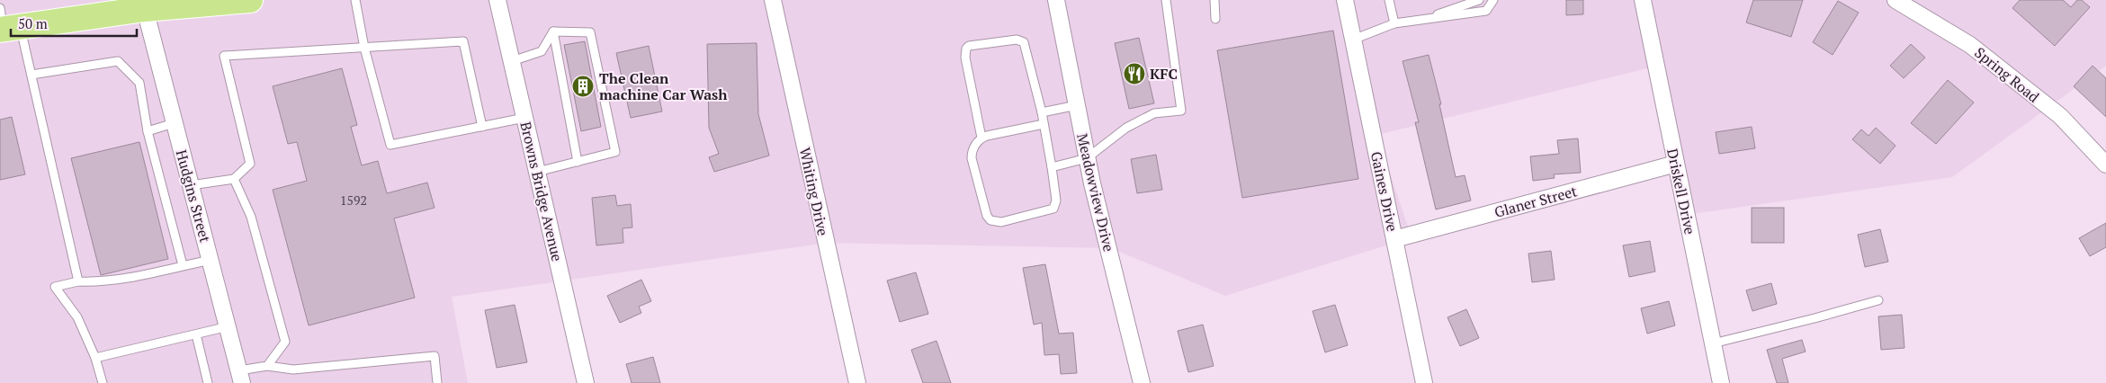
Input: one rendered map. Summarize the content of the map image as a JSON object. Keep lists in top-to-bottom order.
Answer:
{
  "streets": {
    "street": [
      "Spring Road",
      "Browns Bridge Avenue",
      "Whiting Drive",
      "Gaines Drive",
      "Driskell Drive",
      "Meadowview Drive",
      "Hudgins Street",
      "Glaner Street"
    ]
  },
  "crossings": [
    ["Gaines Drive", "Glaner Street"],
    ["Driskell Drive", "Glaner Street"]
  ],
  "places": {
    "restaurant": ["KFC"],
    "building": ["The Clean machine Car Wash"]
  },
  "house_numbers": ["1592"],
  "scale_bar": "50 m"
}
